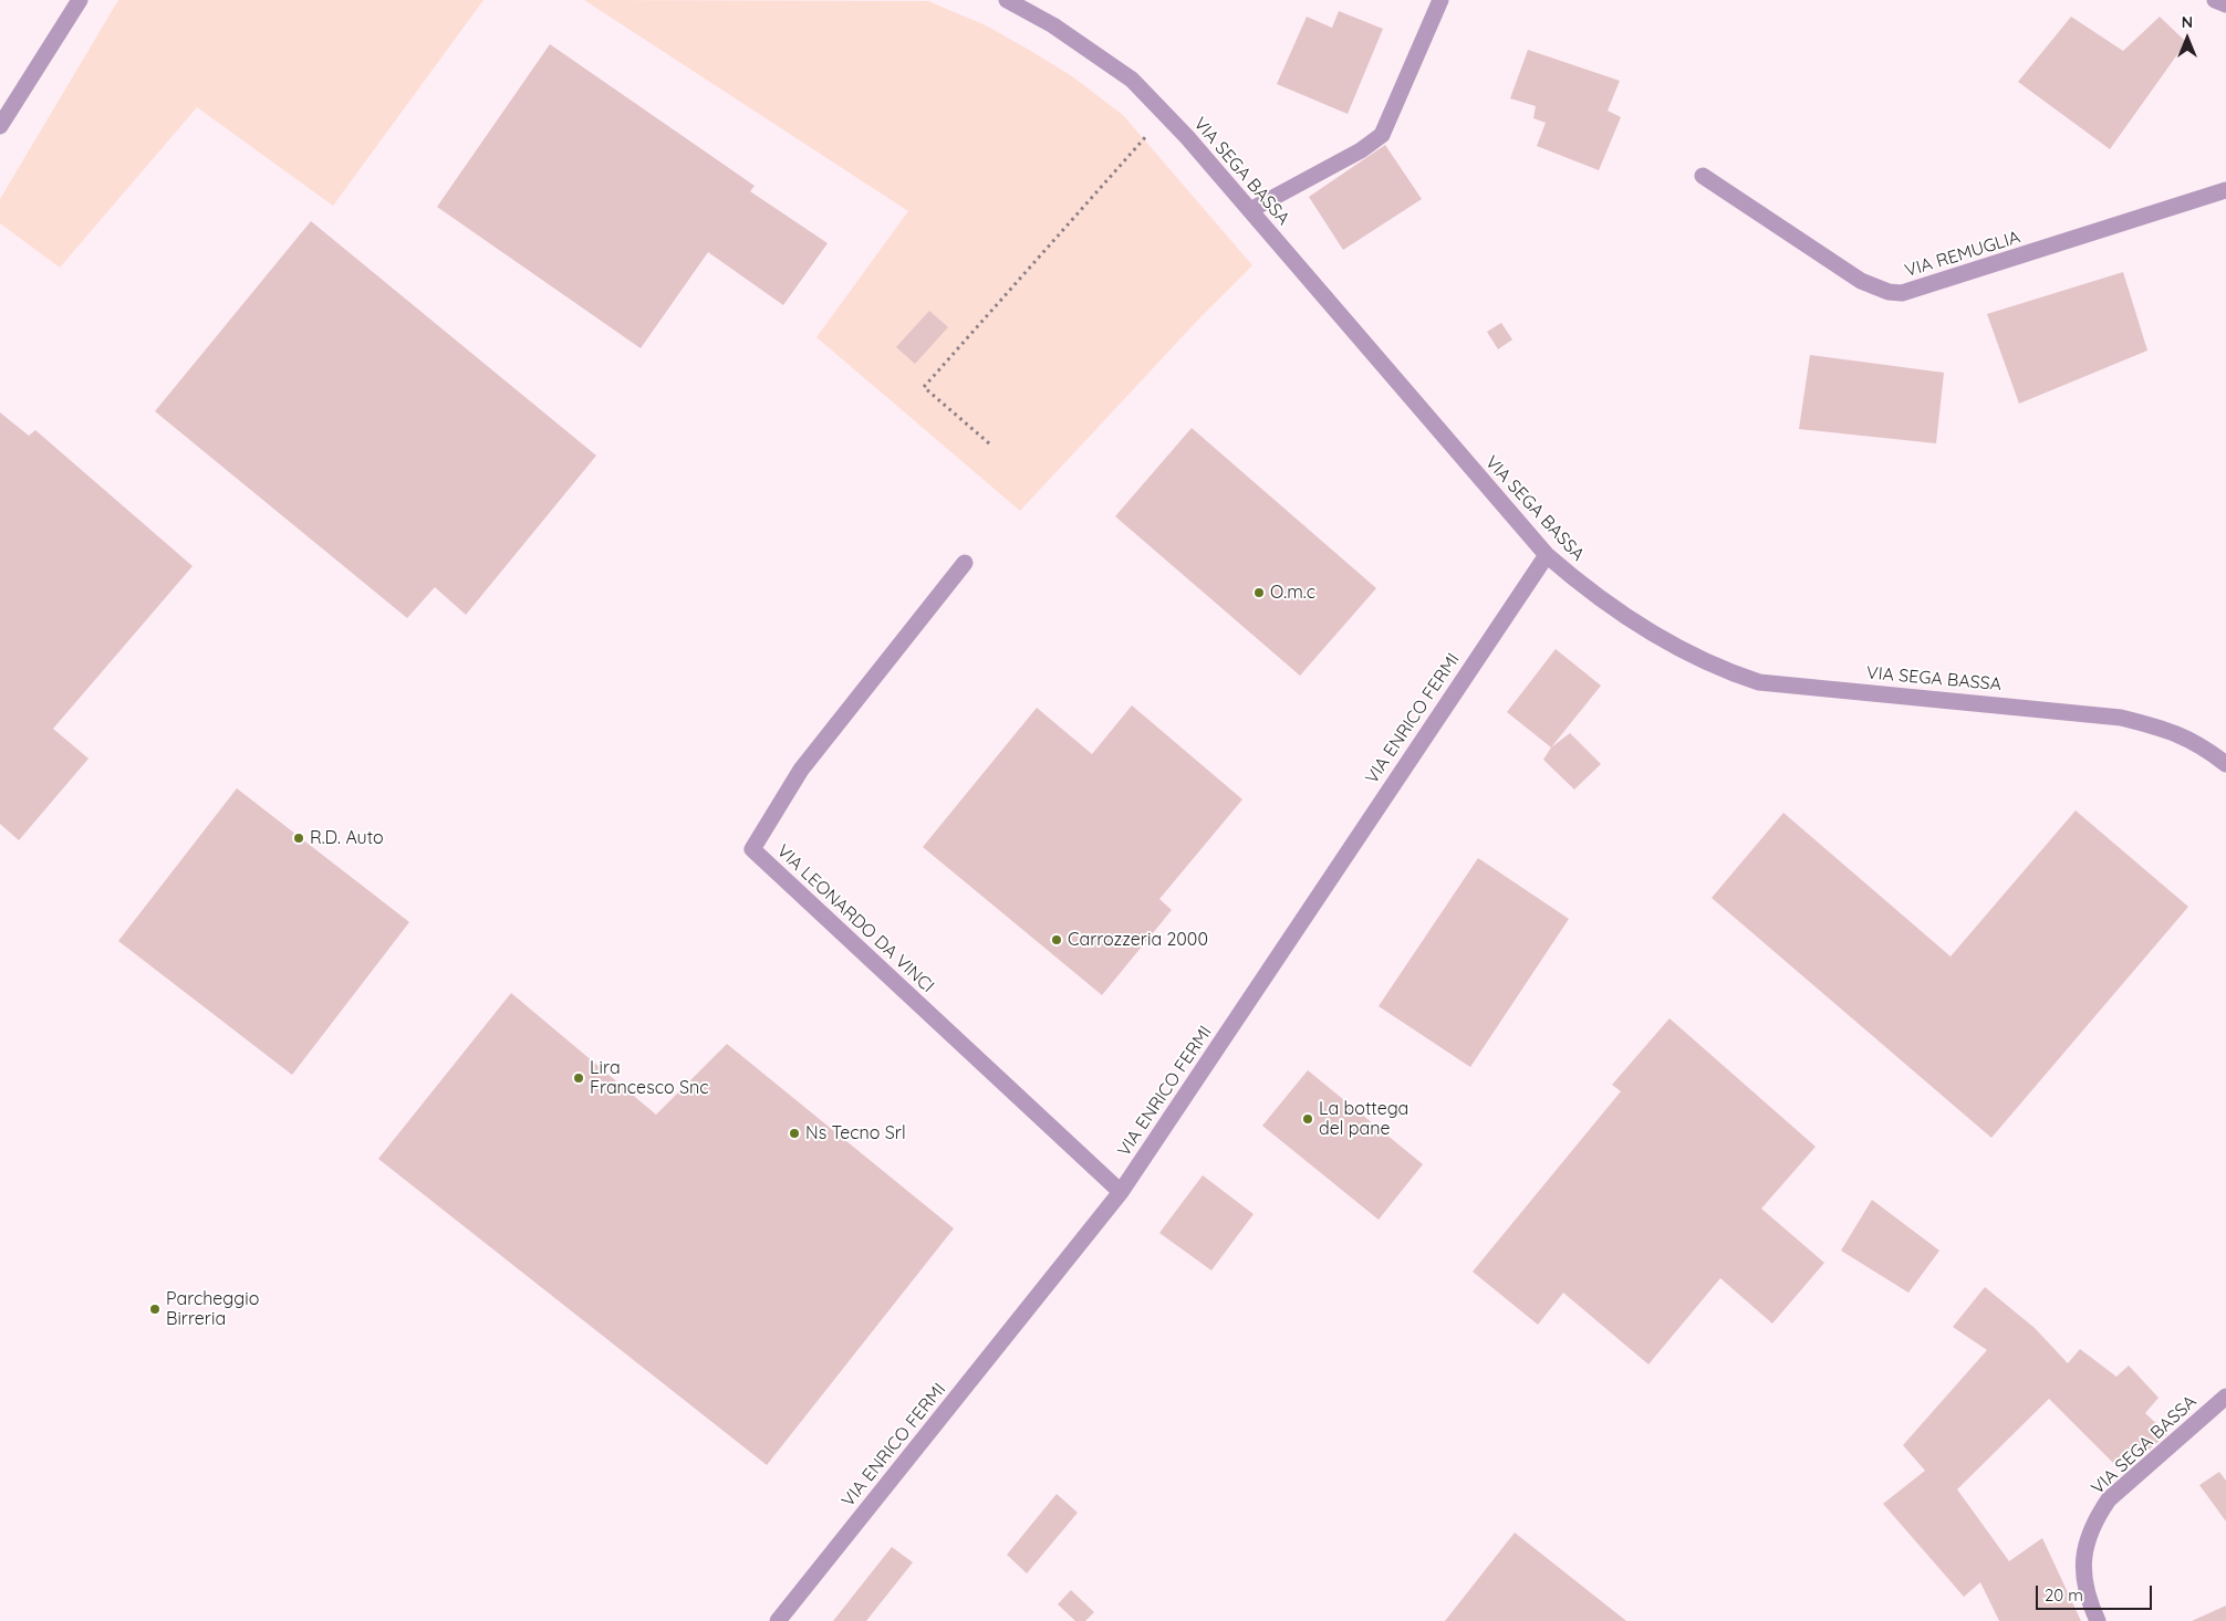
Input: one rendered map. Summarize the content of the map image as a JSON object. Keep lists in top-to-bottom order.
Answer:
{
  "streets": {
    "street": [
      "VIA SEGA BASSA",
      "VIA REMUGLIA",
      "VIA ENRICO FERMI",
      "VIA LEONARDO DA VINCI"
    ]
  },
  "crossings": [
    ["VIA SEGA BASSA", "VIA ENRICO FERMI"],
    ["VIA ENRICO FERMI", "VIA LEONARDO DA VINCI"]
  ],
  "places": [
    "O.m.c",
    "R.D. Auto",
    "Carrozzeria 2000",
    "Lira Francesco Snc",
    "La bottega del pane",
    "Ns Tecno Srl",
    "Parcheggio Birreria"
  ],
  "scale_bar": "20 m",
  "north": "top"
}
